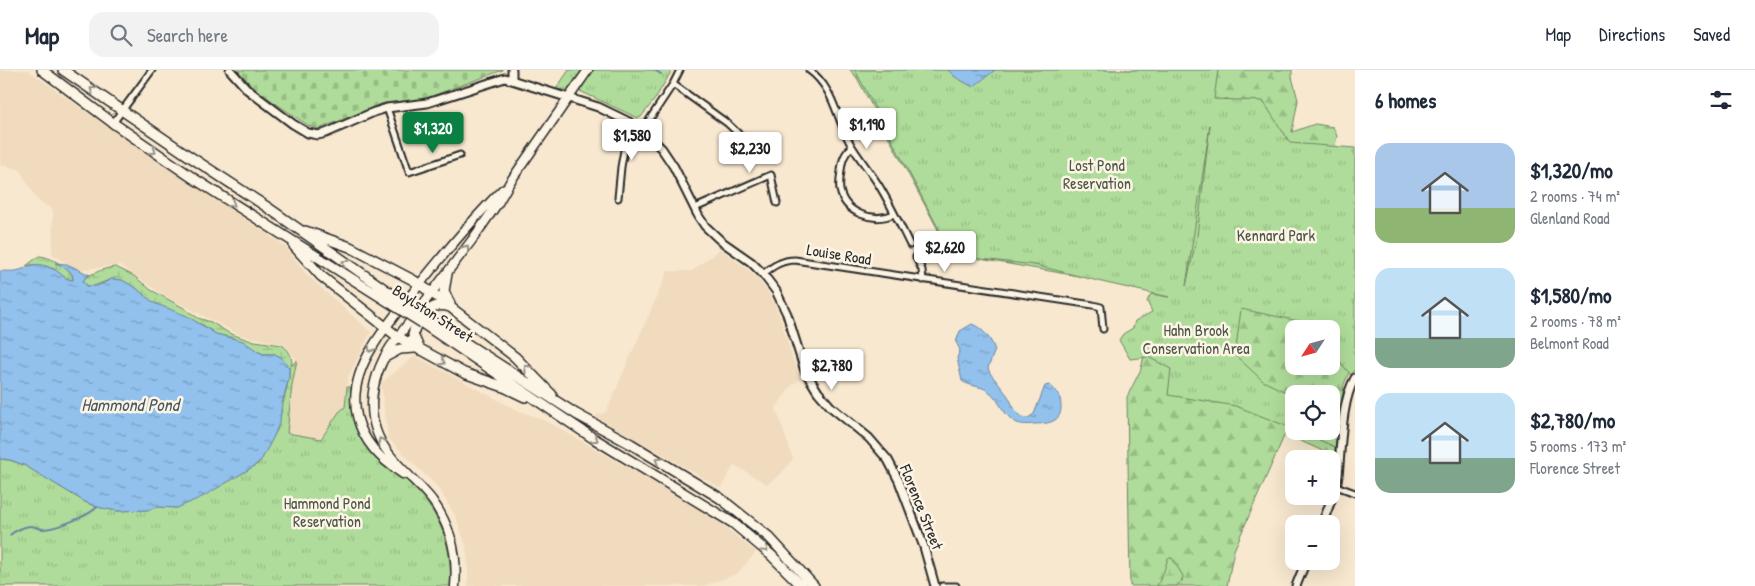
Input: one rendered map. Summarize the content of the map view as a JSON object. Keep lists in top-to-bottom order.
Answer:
{
  "streets": {
    "highway": ["Boylston Street"],
    "street": ["Louise Road", "Florence Street"]
  },
  "crossings": [
    ["Louise Road", "Florence Street"]
  ],
  "water": ["Hammond Pond"],
  "parks": [
    "Lost Pond Reservation",
    "Kennard Park",
    "Hahn Brook Conservation Area",
    "Hammond Pond Reservation"
  ],
  "north": "bottom left",
  "page": {
    "header": "Map",
    "search": "Search here",
    "nav": ["Map", "Directions", "Saved"],
    "heading": "6 homes",
    "price": [
      "$1,190",
      "$1,320",
      "$1,580",
      "$2,230",
      "$2,620",
      "$2,780"
    ],
    "list": [
      {
        "name": "$1,320/mo",
        "note": "2 rooms · 74 m² · Glenland Road"
      },
      {
        "name": "$1,580/mo",
        "note": "2 rooms · 78 m² · Belmont Road"
      },
      {
        "name": "$2,780/mo",
        "note": "5 rooms · 173 m² · Florence Street"
      }
    ],
    "map_buttons": ["+", "−"]
  }
}
